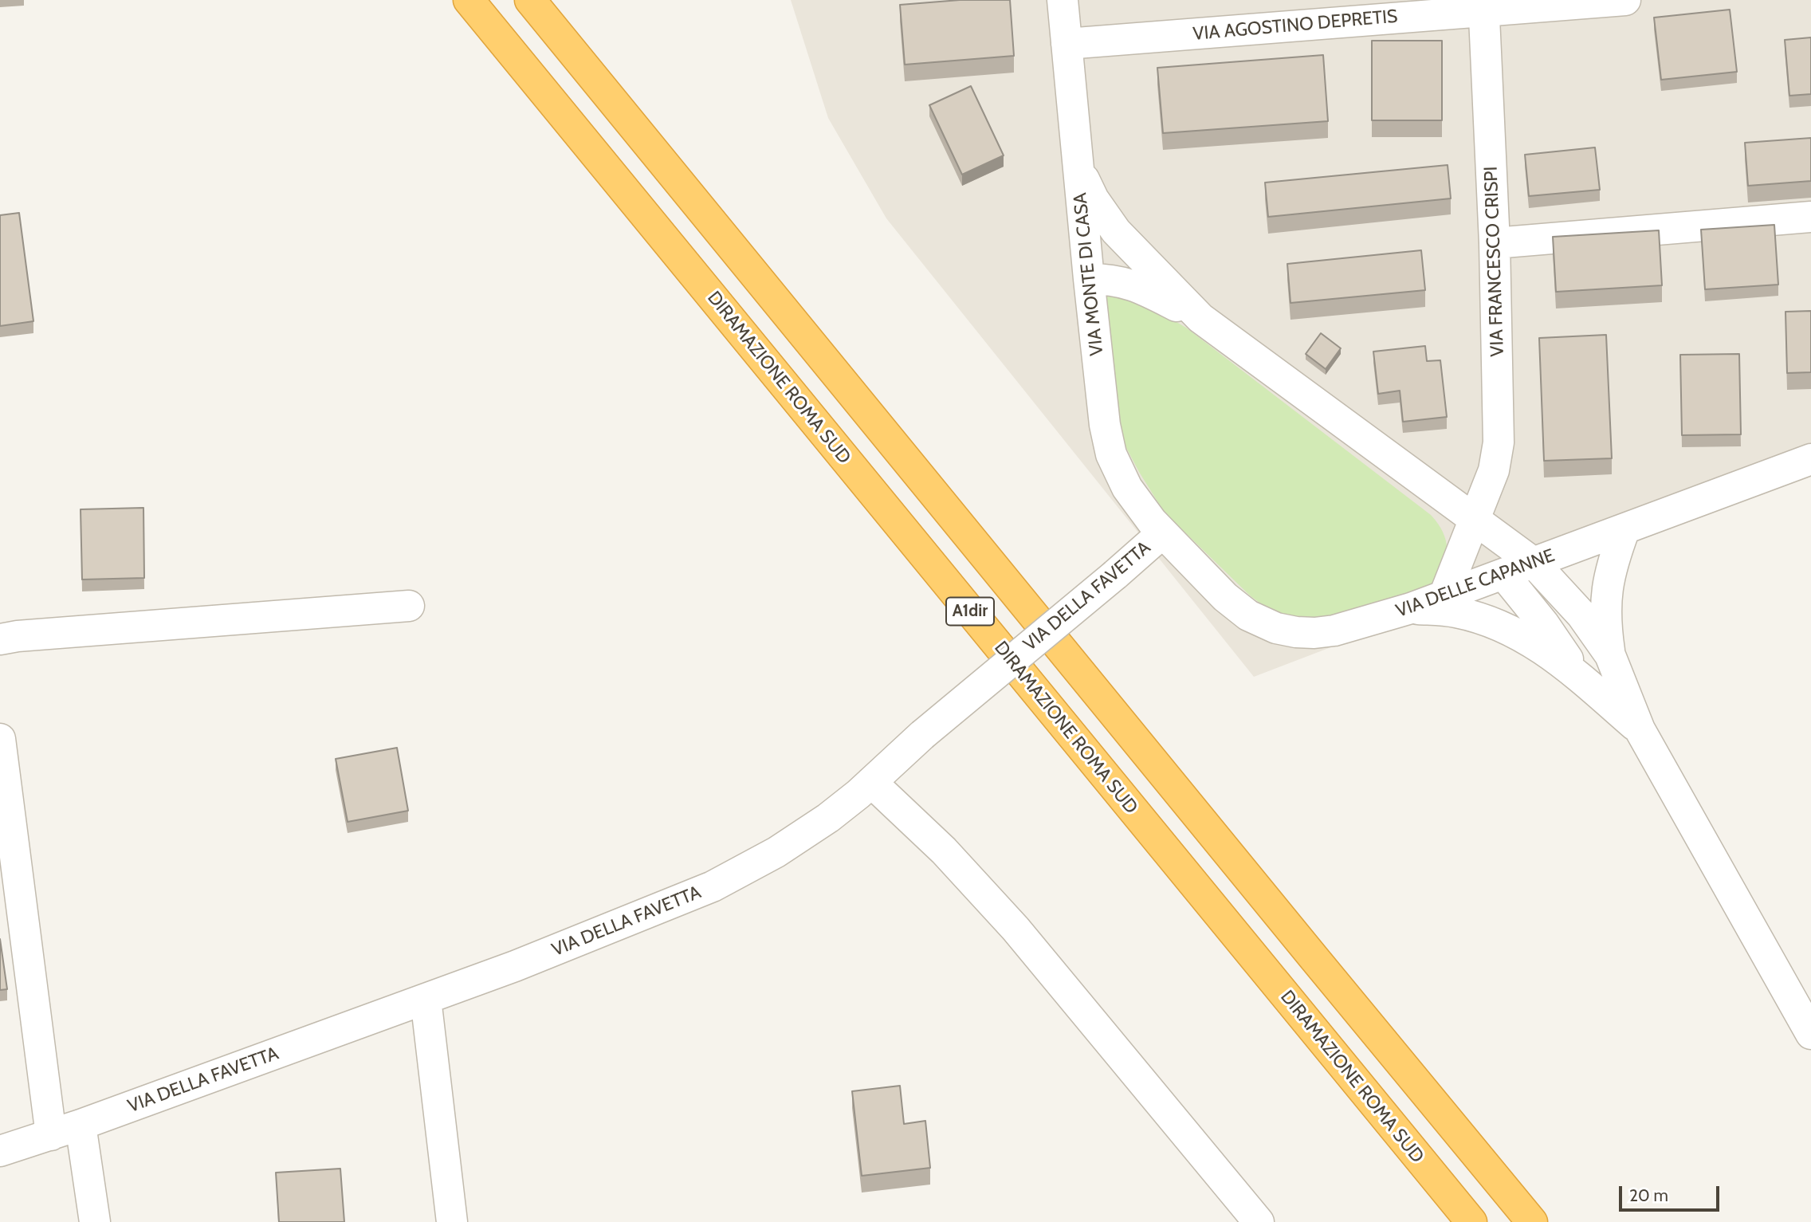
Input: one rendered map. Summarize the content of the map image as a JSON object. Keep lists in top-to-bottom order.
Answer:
{
  "streets": {
    "highway": ["DIRAMAZIONE ROMA SUD", "A1dir"],
    "street": [
      "VIA AGOSTINO DEPRETIS",
      "VIA FRANCESCO CRISPI",
      "VIA MONTE DI CASA",
      "VIA DELLE CAPANNE",
      "VIA DELLA FAVETTA"
    ]
  },
  "crossings": [
    ["VIA AGOSTINO DEPRETIS", "VIA FRANCESCO CRISPI"],
    ["VIA AGOSTINO DEPRETIS", "VIA MONTE DI CASA"],
    ["VIA FRANCESCO CRISPI", "VIA DELLE CAPANNE"],
    ["VIA MONTE DI CASA", "VIA DELLE CAPANNE"],
    ["VIA MONTE DI CASA", "VIA DELLA FAVETTA"],
    ["VIA DELLE CAPANNE", "VIA DELLA FAVETTA"]
  ],
  "scale_bar": "20 m"
}
